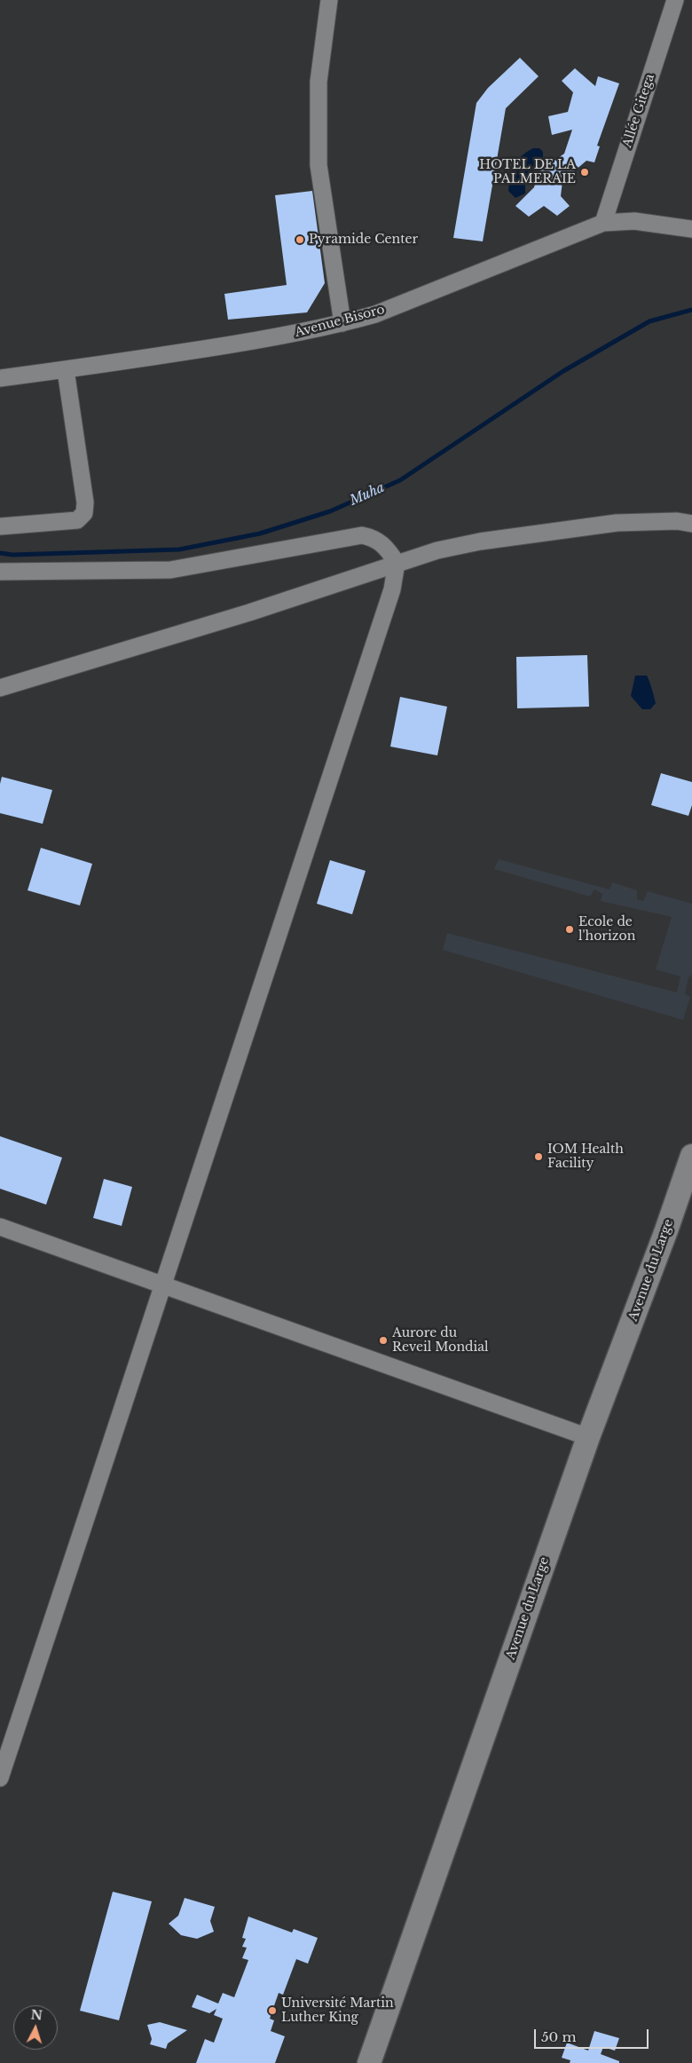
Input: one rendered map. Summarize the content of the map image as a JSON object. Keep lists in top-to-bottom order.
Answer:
{
  "streets": {
    "main road": ["Avenue du Large"],
    "street": ["Allée Gitega", "Avenue Bisoro"]
  },
  "crossings": [
    ["Allée Gitega", "Avenue Bisoro"]
  ],
  "water": ["Muha"],
  "places": [
    "HOTEL DE LA PALMERAIE",
    "Pyramide Center",
    "Ecole de l'horizon",
    "IOM Health Facility",
    "Aurore du Reveil Mondial",
    "Université Martin Luther King"
  ],
  "scale_bar": "50 m",
  "north": "top"
}
